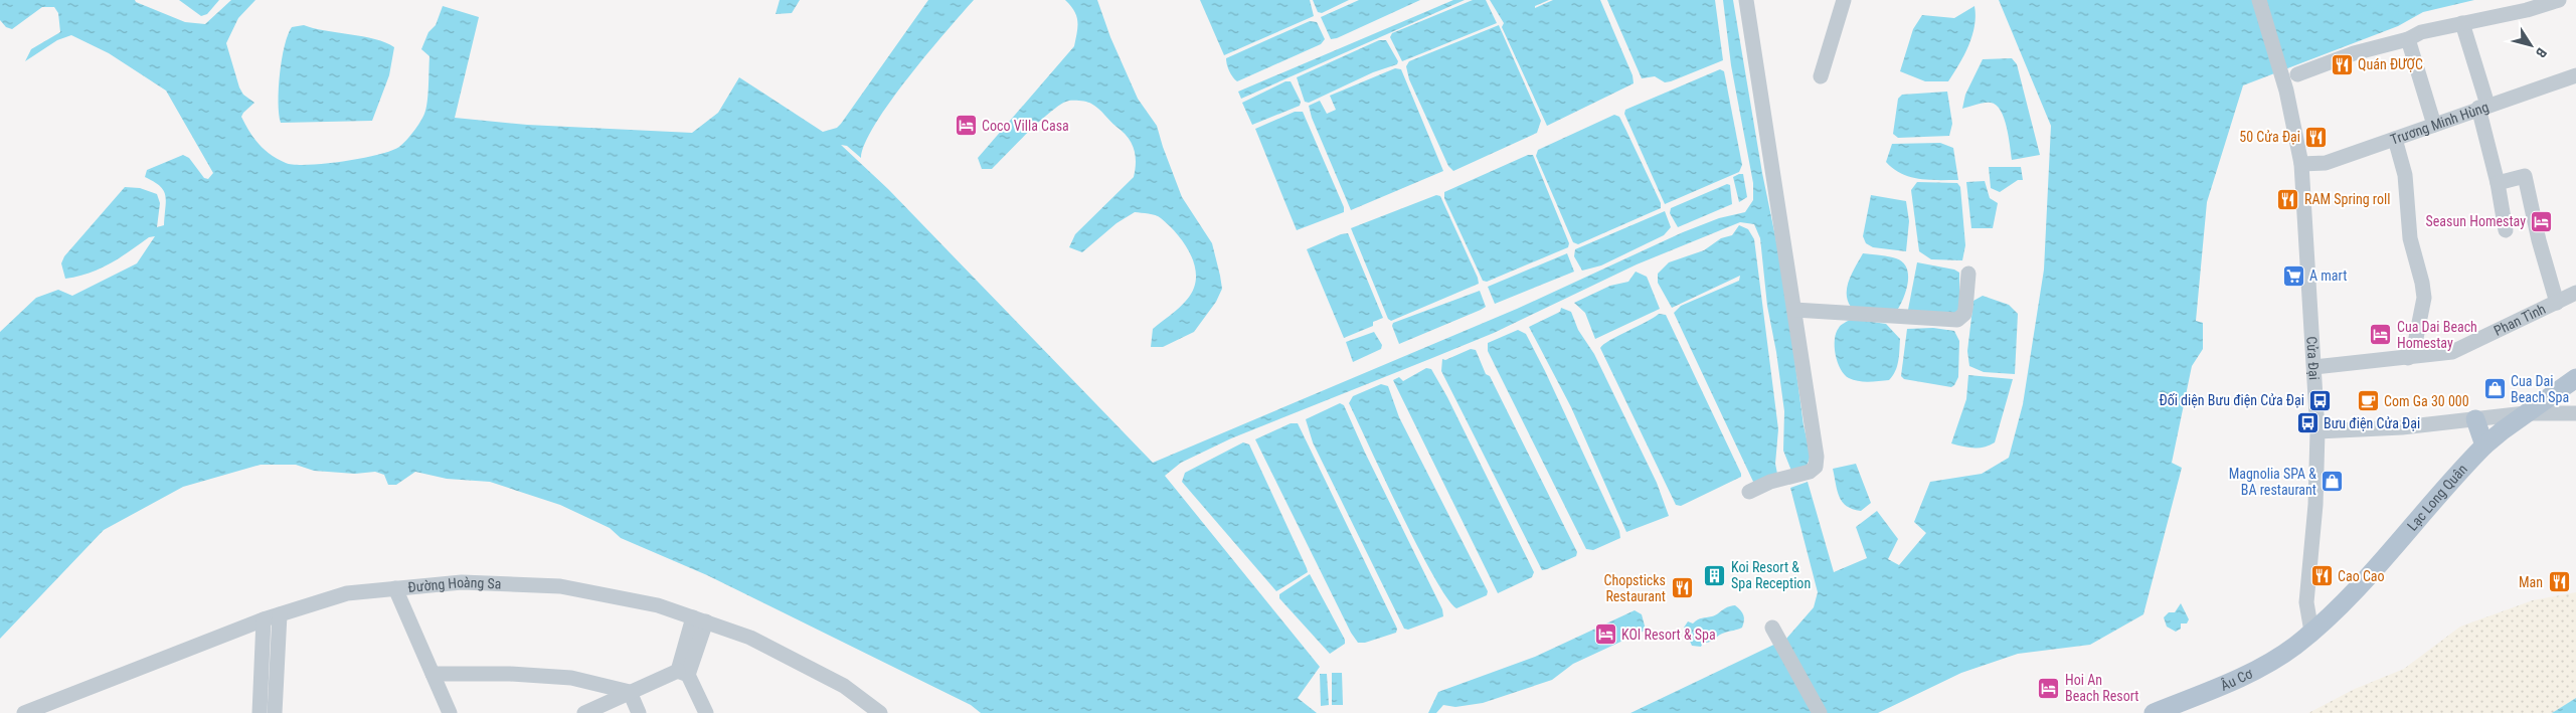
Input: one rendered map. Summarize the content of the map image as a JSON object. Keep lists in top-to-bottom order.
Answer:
{
  "streets": {
    "main road": ["Lạc Long Quân", "Âu Cơ"],
    "street": [
      "Trương Minh Hùng",
      "Phan Tình",
      "Cửa Đại",
      "Đường Hoàng Sa"
    ]
  },
  "crossings": [
    ["Trương Minh Hùng", "Cửa Đại"],
    ["Phan Tình", "Cửa Đại"],
    ["Cửa Đại", "Lạc Long Quân"],
    ["Cửa Đại", "Âu Cơ"],
    ["Lạc Long Quân", "Âu Cơ"]
  ],
  "places": {
    "restaurant": [
      "Quán ĐƯỢC",
      "50 Cửa Đại",
      "RAM Spring roll",
      "Cao Cao",
      "Man",
      "Chopsticks Restaurant"
    ],
    "hotel": [
      "Coco Villa Casa",
      "Seasun Homestay",
      "Cua Dai Beach Homestay",
      "KOI Resort & Spa",
      "Hoi An Beach Resort"
    ],
    "supermarket": ["A mart"],
    "shop": ["Cua Dai Beach Spa", "Magnolia SPA & BA restaurant"],
    "bus stop": ["Đối diện Bưu điện Cửa Đại", "Bưu điện Cửa Đại"],
    "cafe": ["Com Ga 30 000"],
    "building": ["Koi Resort & Spa Reception"]
  },
  "north": "bottom right"
}
